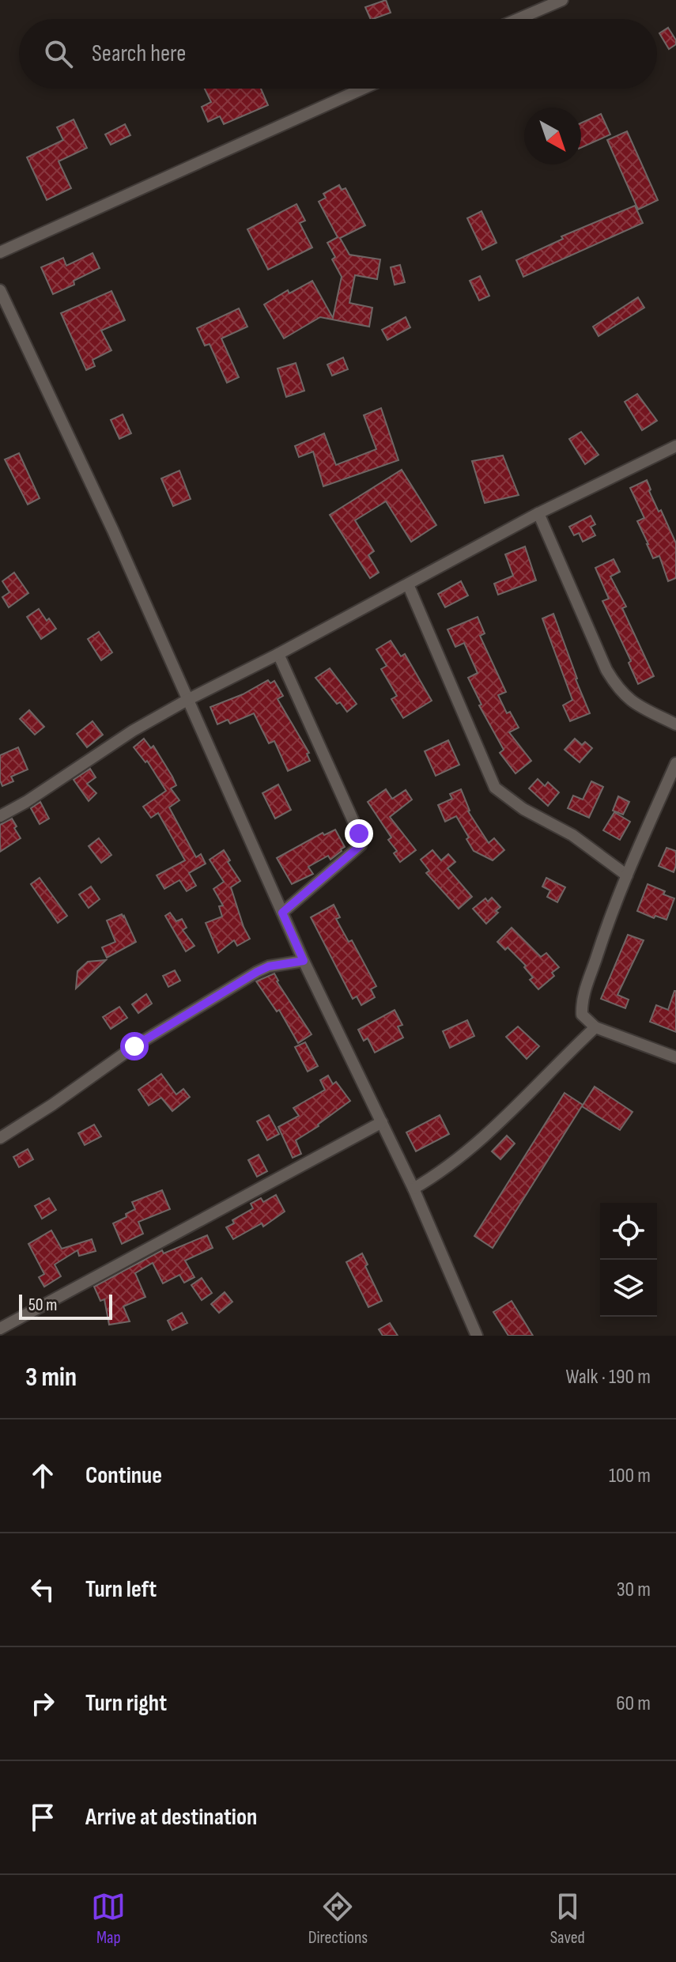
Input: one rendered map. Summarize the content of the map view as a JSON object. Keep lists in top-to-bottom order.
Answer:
{
  "scale_bar": "50 m",
  "north": "bottom right",
  "page": {
    "search": "Search here",
    "scale": "50 m",
    "heading": ["3 min", "Walk · 190 m"],
    "list": [
      ["Continue", "100 m"],
      ["Turn left", "30 m"],
      ["Turn right", "60 m"],
      "Arrive at destination"
    ],
    "nav": ["Map", "Directions", "Saved"]
  }
}
